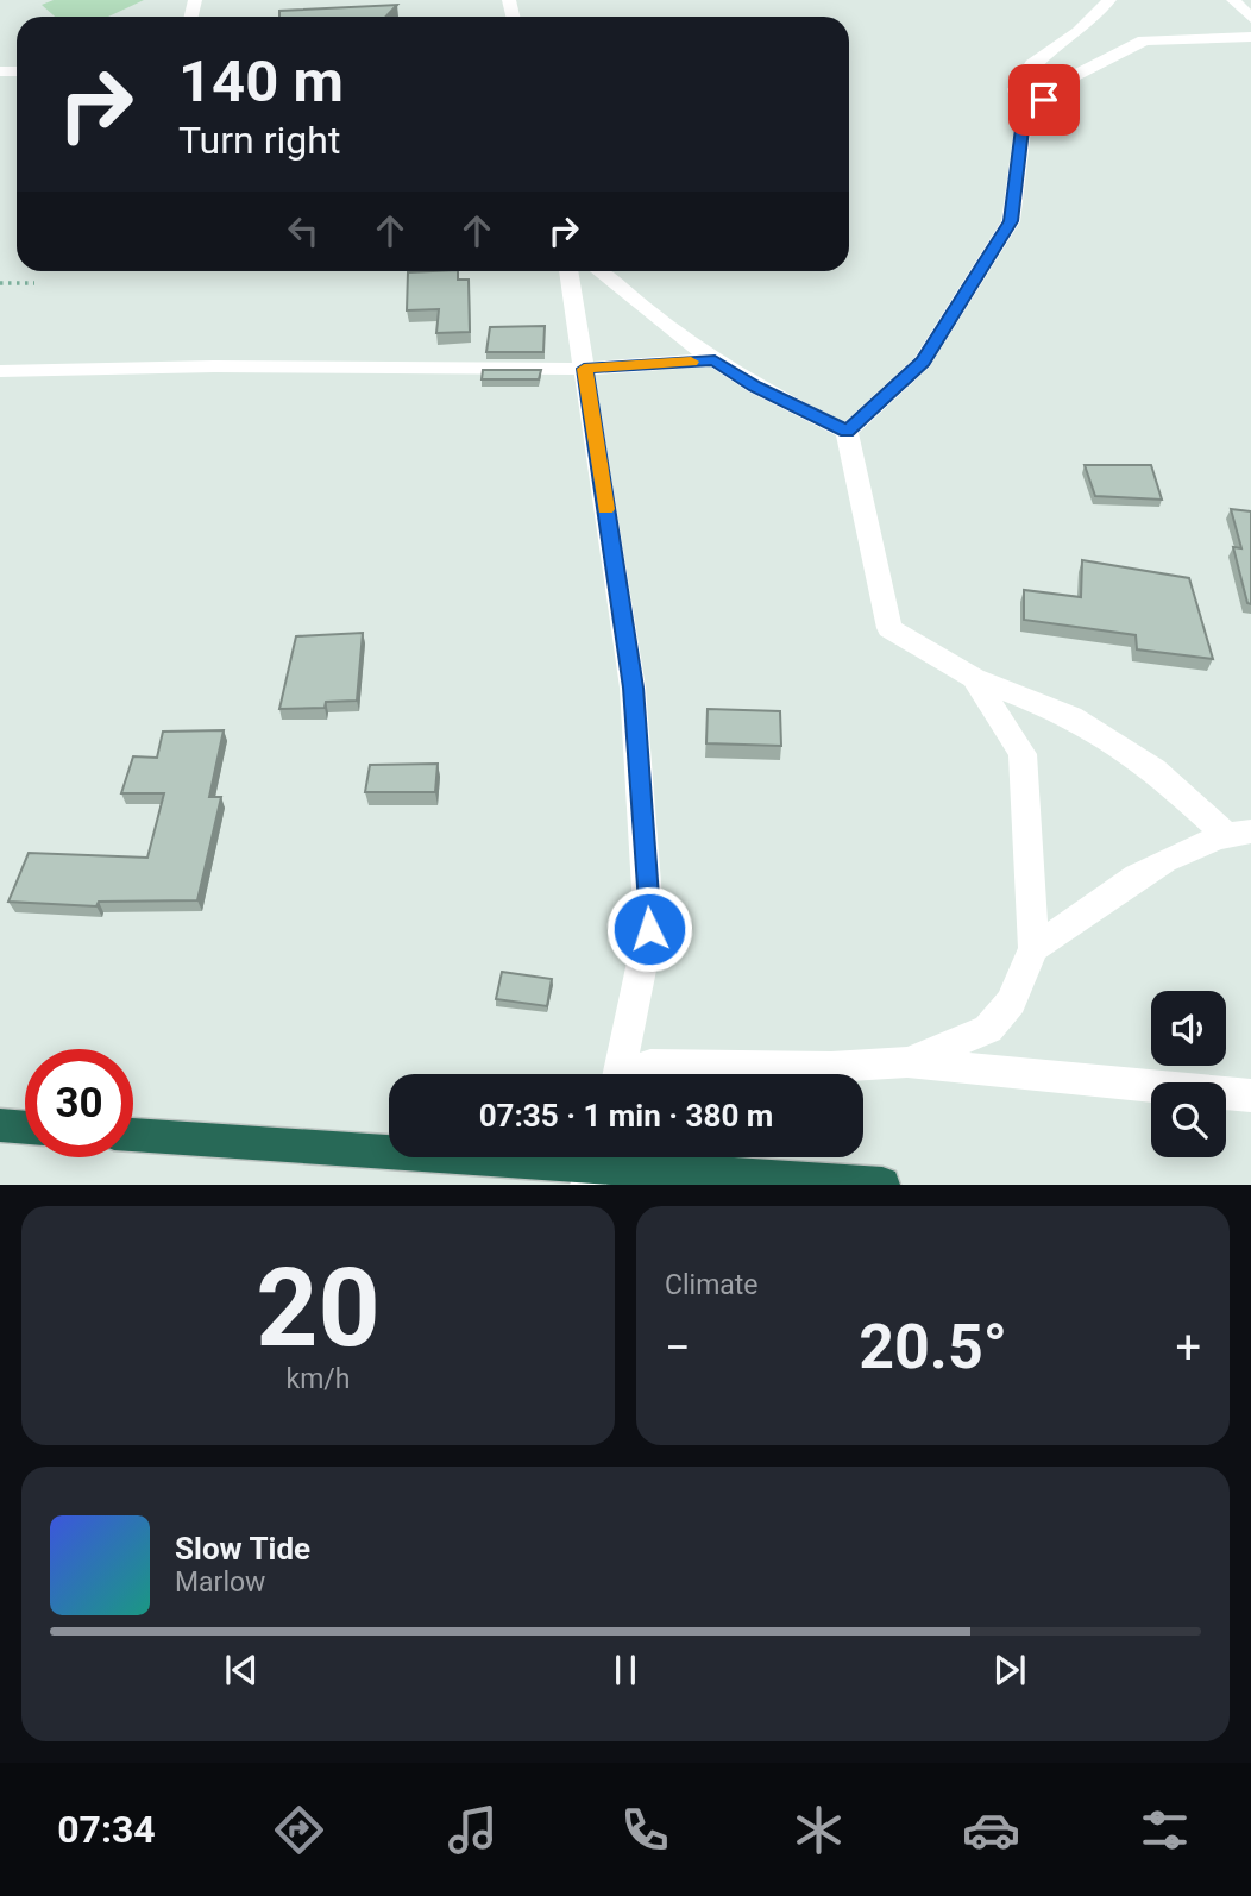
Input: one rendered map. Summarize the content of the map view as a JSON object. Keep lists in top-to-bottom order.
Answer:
{
  "page": {
    "turn": ["140 m", "Turn right"],
    "limit": "30",
    "trip": "07:35 · 1 min · 380 m",
    "tile": [
      ["20", "km/h"],
      "Climate"
    ],
    "heat": ["−", "20.5°", "+"],
    "song": ["Slow Tide", "Marlow"],
    "tabs": "07:34"
  }
}
